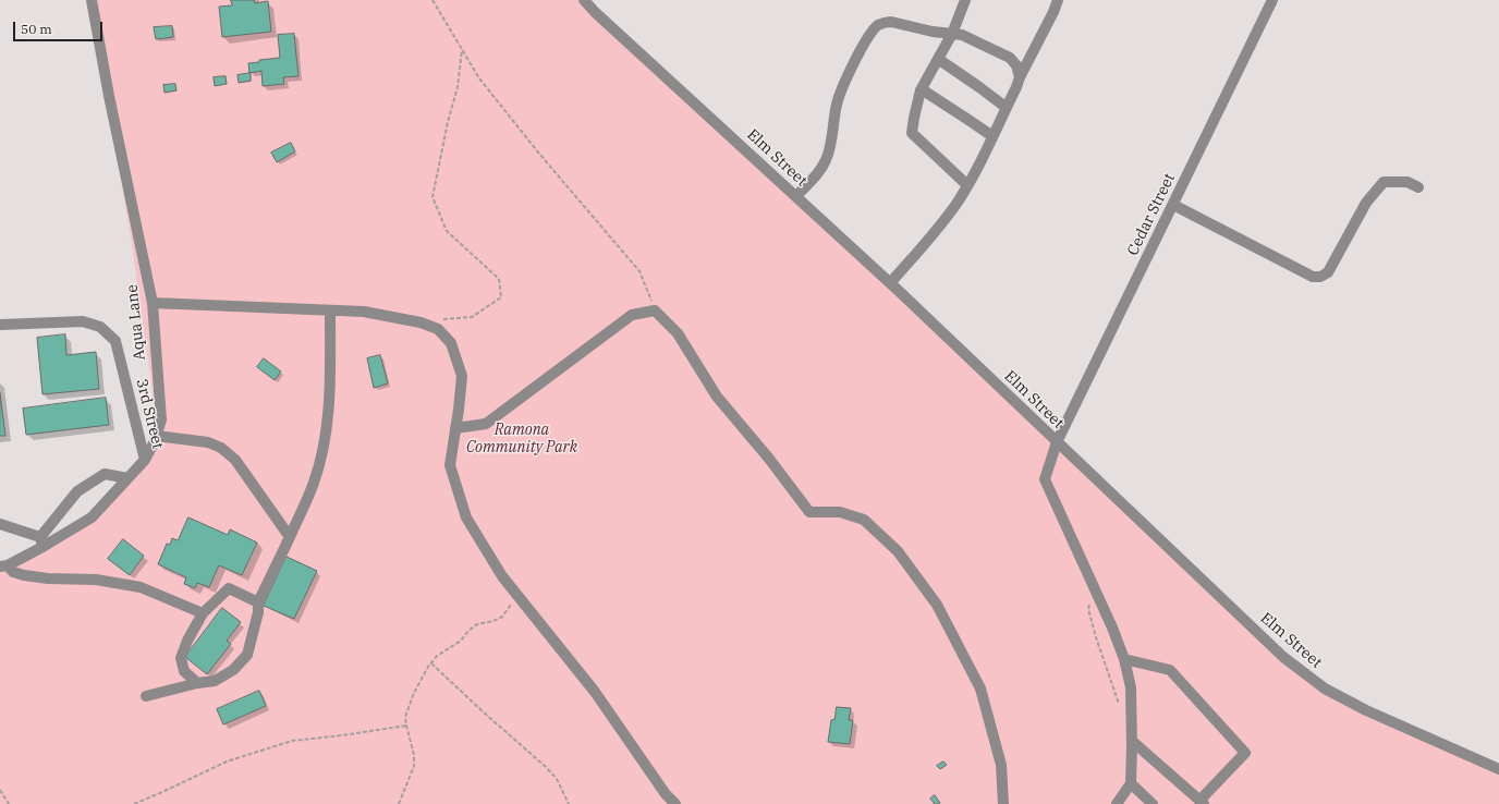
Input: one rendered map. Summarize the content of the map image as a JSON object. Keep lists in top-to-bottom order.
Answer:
{
  "streets": {
    "street": [
      "Elm Street",
      "Cedar Street",
      "Aqua Lane",
      "3rd Street"
    ]
  },
  "crossings": [
    ["Elm Street", "Cedar Street"],
    ["Aqua Lane", "3rd Street"]
  ],
  "parks": ["Ramona Community Park"],
  "scale_bar": "50 m"
}
